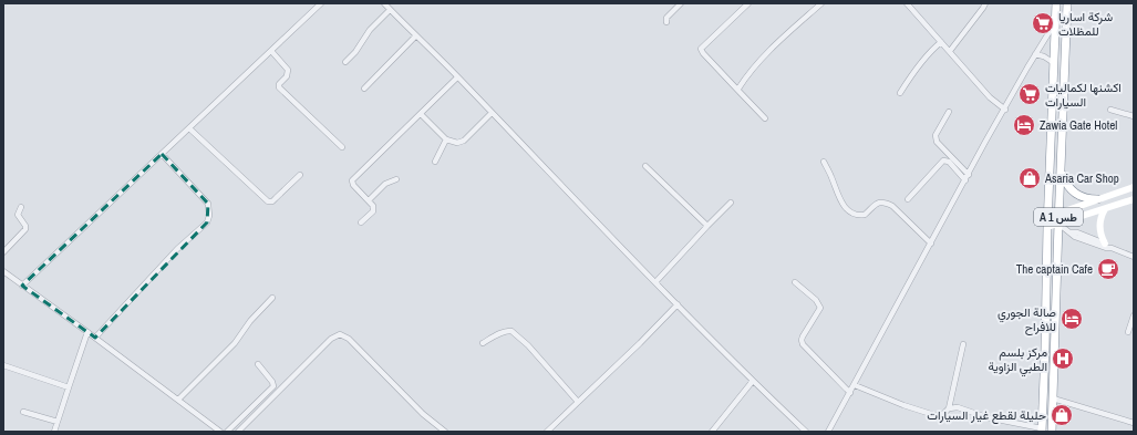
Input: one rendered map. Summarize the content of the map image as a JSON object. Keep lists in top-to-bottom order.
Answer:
{
  "streets": {
    "highway": ["A 1 طس"]
  },
  "places": {
    "supermarket": ["شركة اساريا للمظلات", "اكشنها لكماليات السيارات"],
    "hotel": ["Zawia Gate Hotel", "صالة الجوري للافراح"],
    "shop": ["Asaria Car Shop", "حليلة لقطع غيار السيارات"],
    "cafe": ["The captain Cafe"],
    "hospital": ["مركز بلسم الطبي الزاوية"]
  }
}
